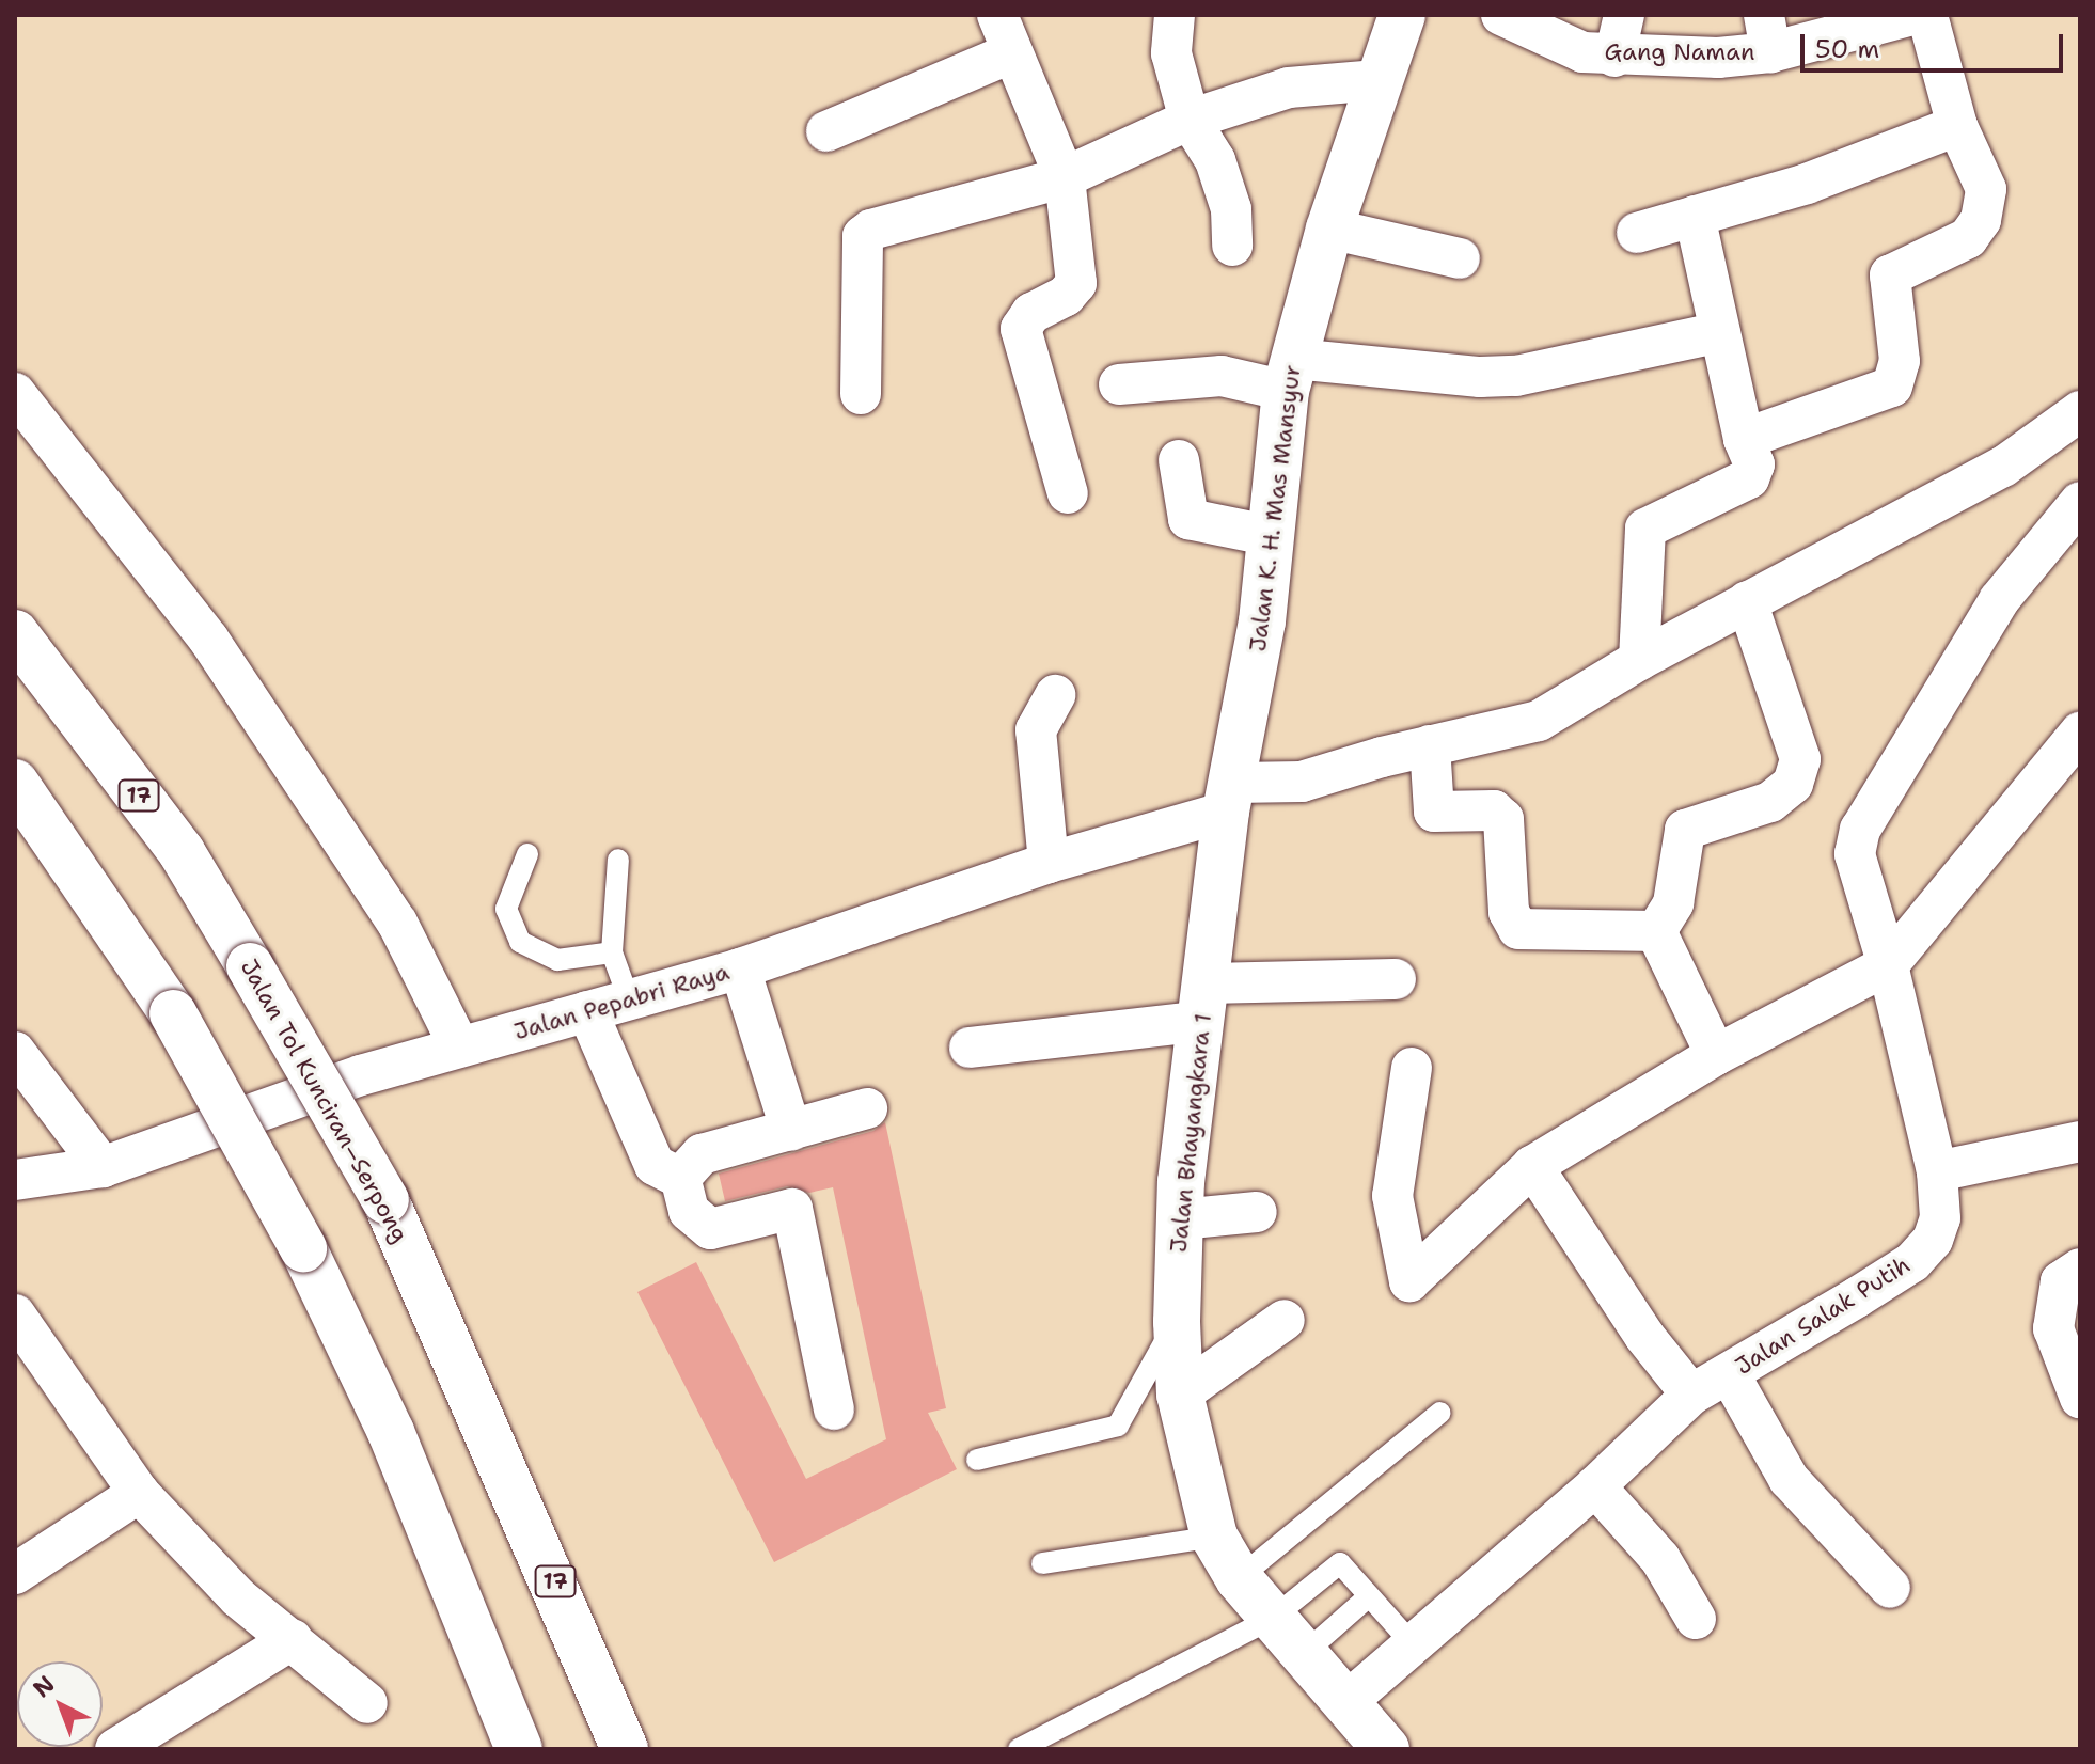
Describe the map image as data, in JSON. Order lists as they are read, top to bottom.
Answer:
{
  "streets": {
    "main road": [
      "Jalan K. H. Mas Mansyur",
      "17",
      "Jalan Tol Kunciran–Serpong",
      "Jalan Bhayangkara 1"
    ],
    "street": ["Gang Naman", "Jalan Pepabri Raya", "Jalan Salak Putih"]
  },
  "crossings": [
    ["Jalan K. H. Mas Mansyur", "Jalan Pepabri Raya"],
    ["Jalan K. H. Mas Mansyur", "Jalan Bhayangkara 1"],
    ["Jalan Pepabri Raya", "Jalan Bhayangkara 1"],
    ["Jalan Bhayangkara 1", "Jalan Salak Putih"]
  ],
  "scale_bar": "50 m",
  "north": "top left"
}
